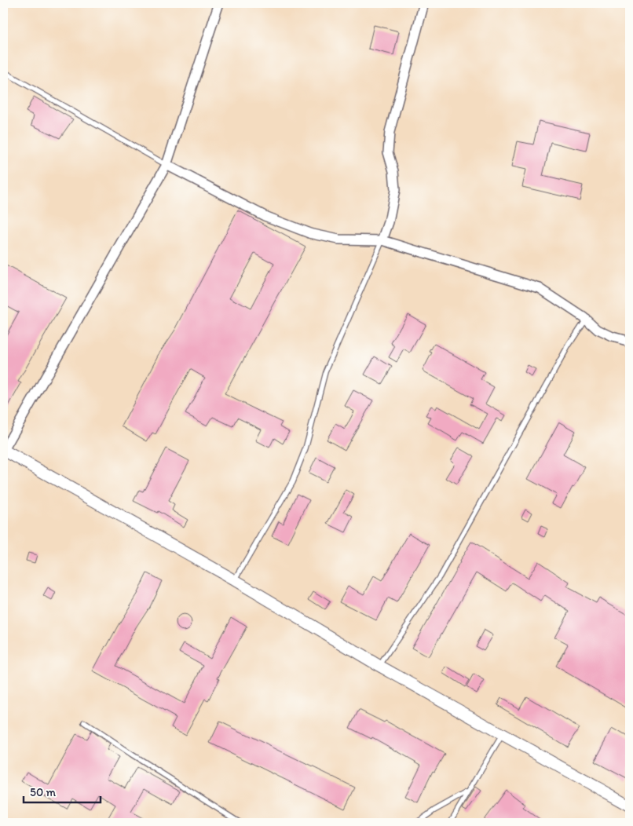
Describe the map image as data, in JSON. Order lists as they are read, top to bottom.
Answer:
{
  "scale_bar": "50 m"
}
